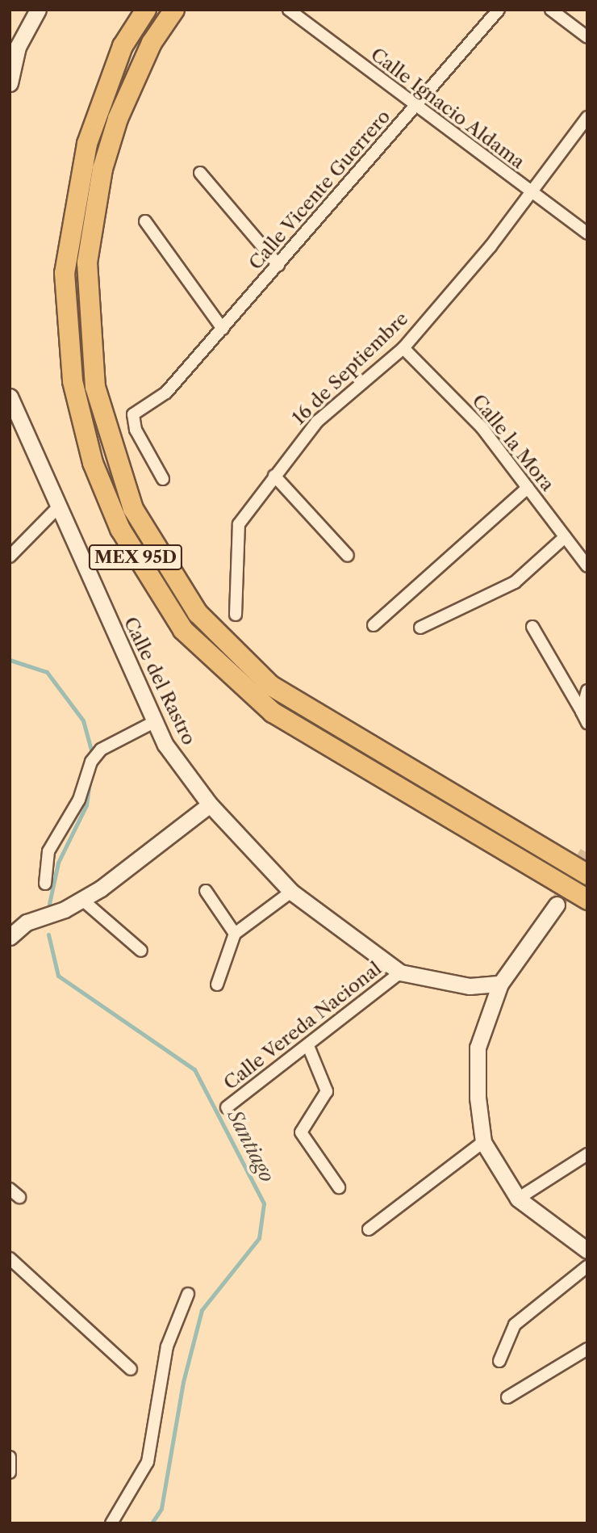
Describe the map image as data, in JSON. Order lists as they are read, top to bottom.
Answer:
{
  "streets": {
    "highway": ["MEX 95D"],
    "main road": ["Calle del Rastro"],
    "street": [
      "Calle Ignacio Aldama",
      "Calle Vicente Guerrero",
      "16 de Septiembre",
      "Calle la Mora",
      "Calle Vereda Nacional"
    ]
  },
  "crossings": [
    ["Calle Ignacio Aldama", "Calle Vicente Guerrero"],
    ["Calle Ignacio Aldama", "16 de Septiembre"],
    ["16 de Septiembre", "Calle la Mora"],
    ["Calle del Rastro", "Calle Vereda Nacional"]
  ],
  "water": ["Santiago"]
}
